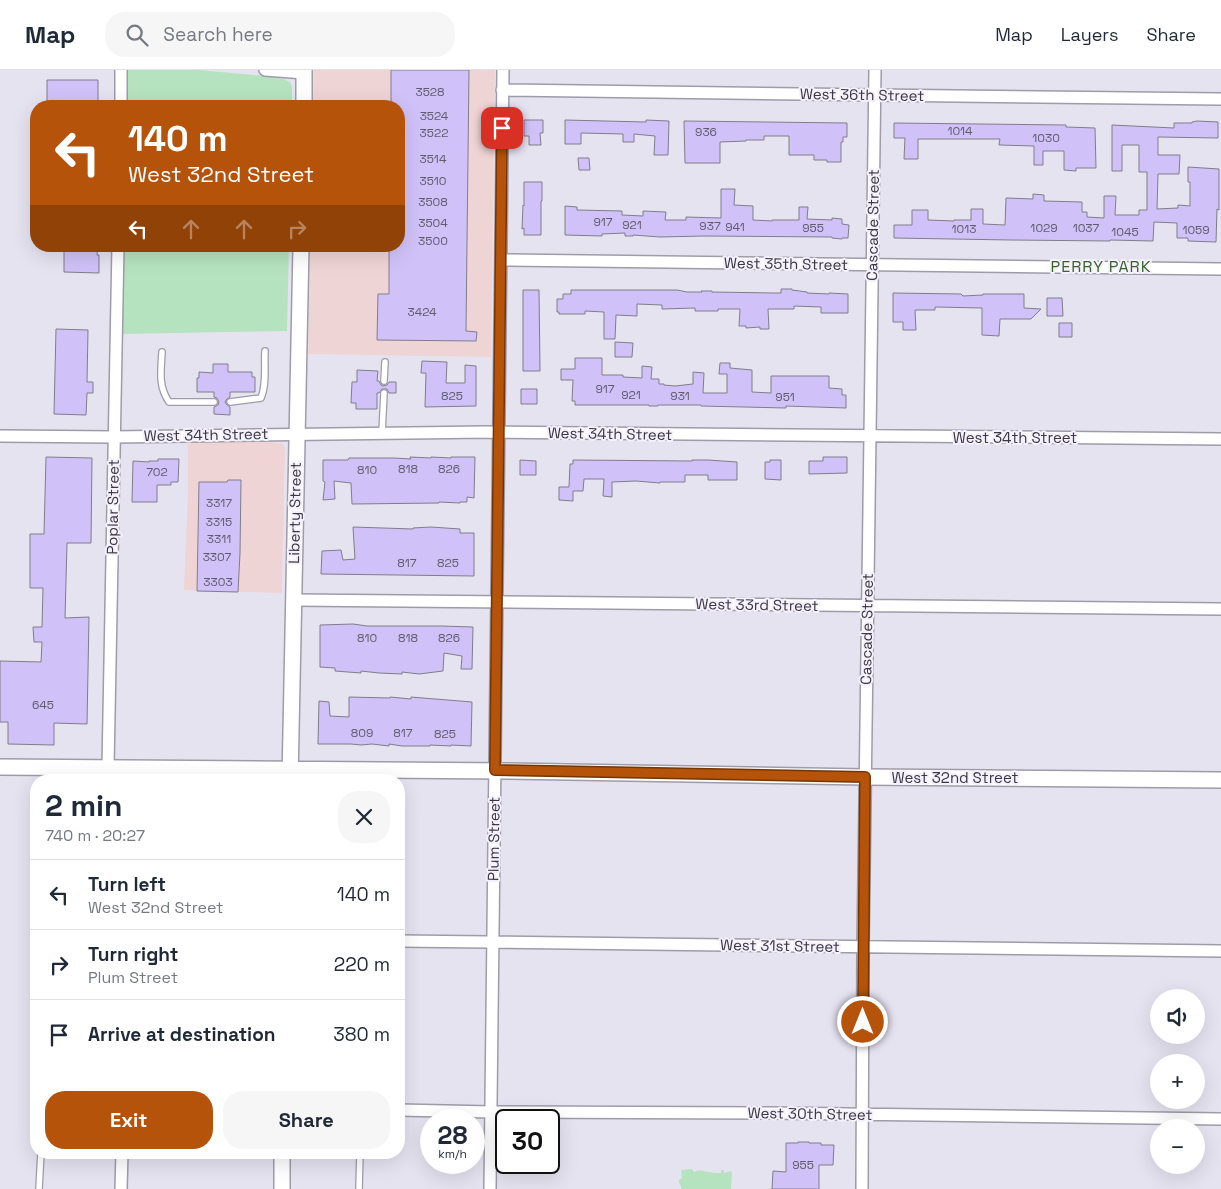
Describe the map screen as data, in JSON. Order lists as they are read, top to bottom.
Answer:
{
  "streets": {
    "street": [
      "West 36th Street",
      "Cascade Street",
      "West 35th Street",
      "West 34th Street",
      "Poplar Street",
      "Liberty Street",
      "West 33rd Street",
      "West 32nd Street",
      "Plum Street",
      "West 31st Street",
      "West 30th Street"
    ]
  },
  "crossings": [
    ["West 36th Street", "Cascade Street"],
    ["West 36th Street", "Plum Street"],
    ["Cascade Street", "West 35th Street"],
    ["Cascade Street", "West 34th Street"],
    ["Cascade Street", "West 33rd Street"],
    ["Cascade Street", "West 32nd Street"],
    ["Cascade Street", "West 31st Street"],
    ["Cascade Street", "West 30th Street"],
    ["West 35th Street", "Plum Street"],
    ["West 34th Street", "Poplar Street"],
    ["West 34th Street", "Liberty Street"],
    ["West 34th Street", "Plum Street"],
    ["Poplar Street", "West 32nd Street"],
    ["Liberty Street", "West 33rd Street"],
    ["West 33rd Street", "Plum Street"],
    ["West 32nd Street", "Plum Street"],
    ["Plum Street", "West 31st Street"],
    ["Plum Street", "West 30th Street"]
  ],
  "districts": ["PERRY PARK"],
  "house_numbers": [
    "3528",
    "3524",
    "1014",
    "936",
    "3522",
    "1030",
    "3514",
    "3510",
    "3508",
    "917",
    "3504",
    "921",
    "937",
    "941",
    "955",
    "1029",
    "1037",
    "1013",
    "1059",
    "1045",
    "3500",
    "3424",
    "917",
    "921",
    "825",
    "931",
    "951",
    "818",
    "826",
    "810",
    "702",
    "3317",
    "3315",
    "3311",
    "3307",
    "817",
    "825",
    "3303",
    "810",
    "818",
    "826",
    "645",
    "809",
    "817",
    "825",
    "955"
  ],
  "page": {
    "header": "Map",
    "search": "Search here",
    "nav": ["Map", "Layers", "Share"],
    "turn": ["140 m", "West 32nd Street"],
    "heading": ["2 min", "740 m · 20:27"],
    "list": [
      {
        "name": "Turn left",
        "note": "West 32nd Street",
        "value": "140 m"
      },
      {
        "name": "Turn right",
        "note": "Plum Street",
        "value": "220 m"
      },
      {
        "name": "Arrive at destination",
        "value": "380 m"
      }
    ],
    "map_buttons": ["+", "−"],
    "buttons": ["Exit", "Share"],
    "speed": "28 km/h",
    "limit": "30"
  }
}
